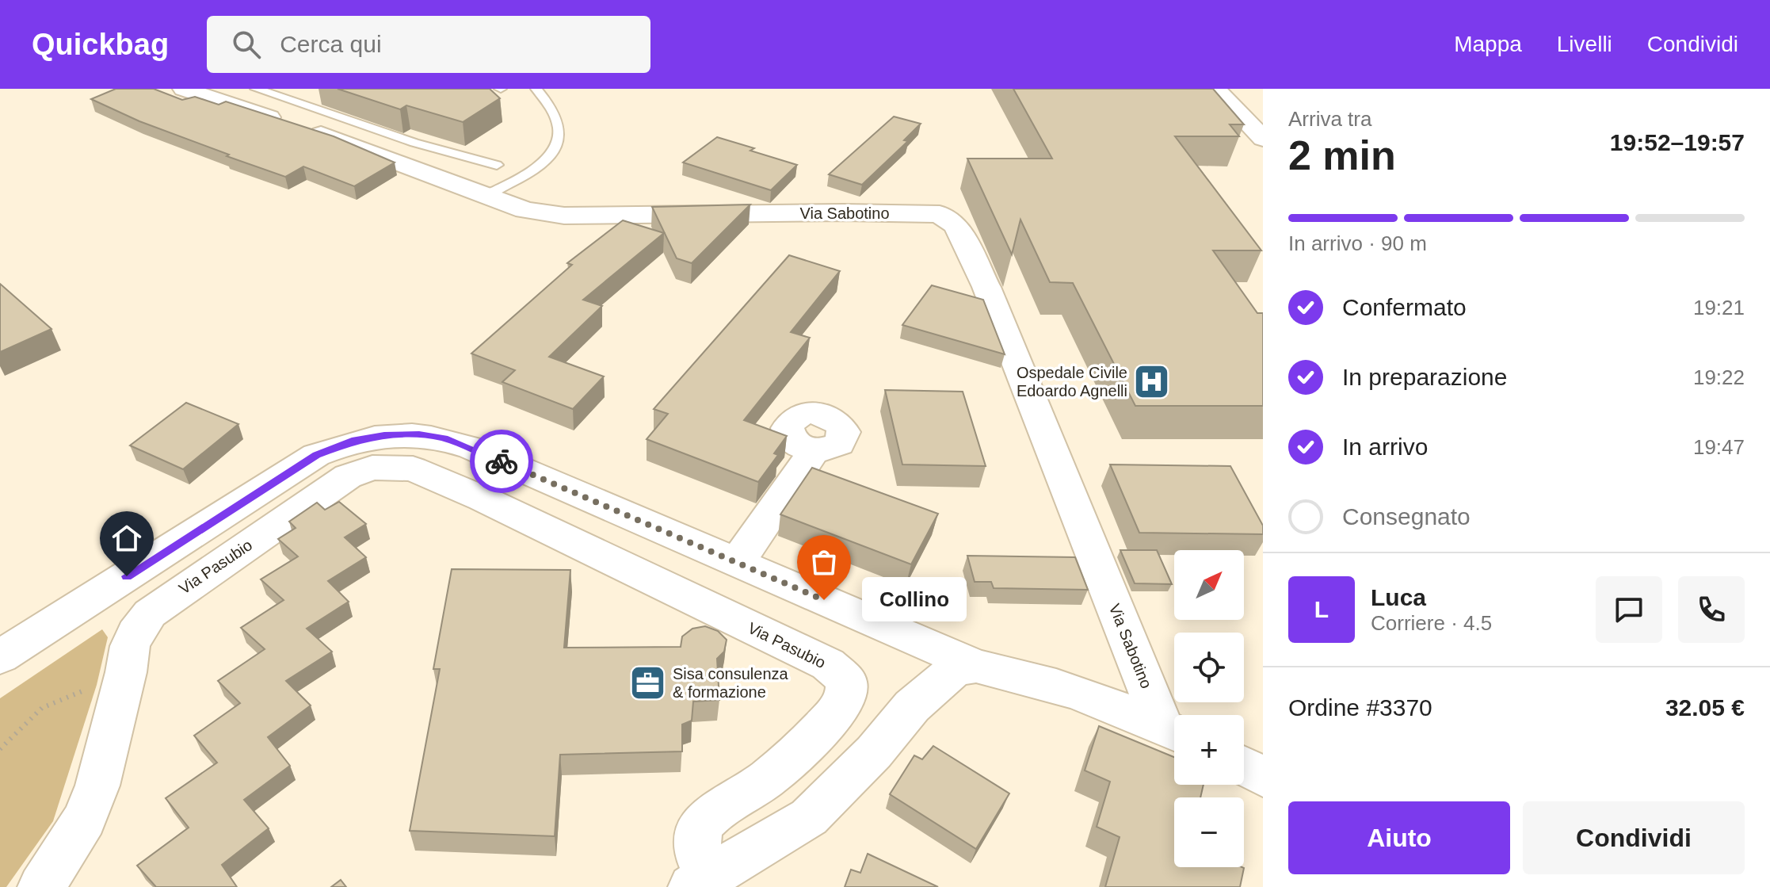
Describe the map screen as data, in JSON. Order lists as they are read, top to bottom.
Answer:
{
  "streets": {
    "street": ["Via Sabotino", "Via Pasubio"]
  },
  "places": {
    "hospital": ["Ospedale Civile Edoardo Agnelli"],
    "other": ["Collino"],
    "office": ["Sisa consulenza & formazione"]
  },
  "north": "top right",
  "page": {
    "header": "Quickbag",
    "search": "Cerca qui",
    "nav": ["Mappa", "Livelli", "Condividi"],
    "heading": ["2 min", "Arriva tra", "19:52–19:57"],
    "panel": [
      "Luca",
      "Corriere · 4.5",
      "Ordine #3370",
      "32.05 €"
    ],
    "bar": "In arrivo · 90 m",
    "list": [
      ["Confermato", "19:21"],
      ["In preparazione", "19:22"],
      ["In arrivo", "19:47"],
      "Consegnato"
    ],
    "map_buttons": ["+", "−"],
    "round": "L",
    "bubble": "Collino",
    "buttons": ["Aiuto", "Condividi"]
  }
}
